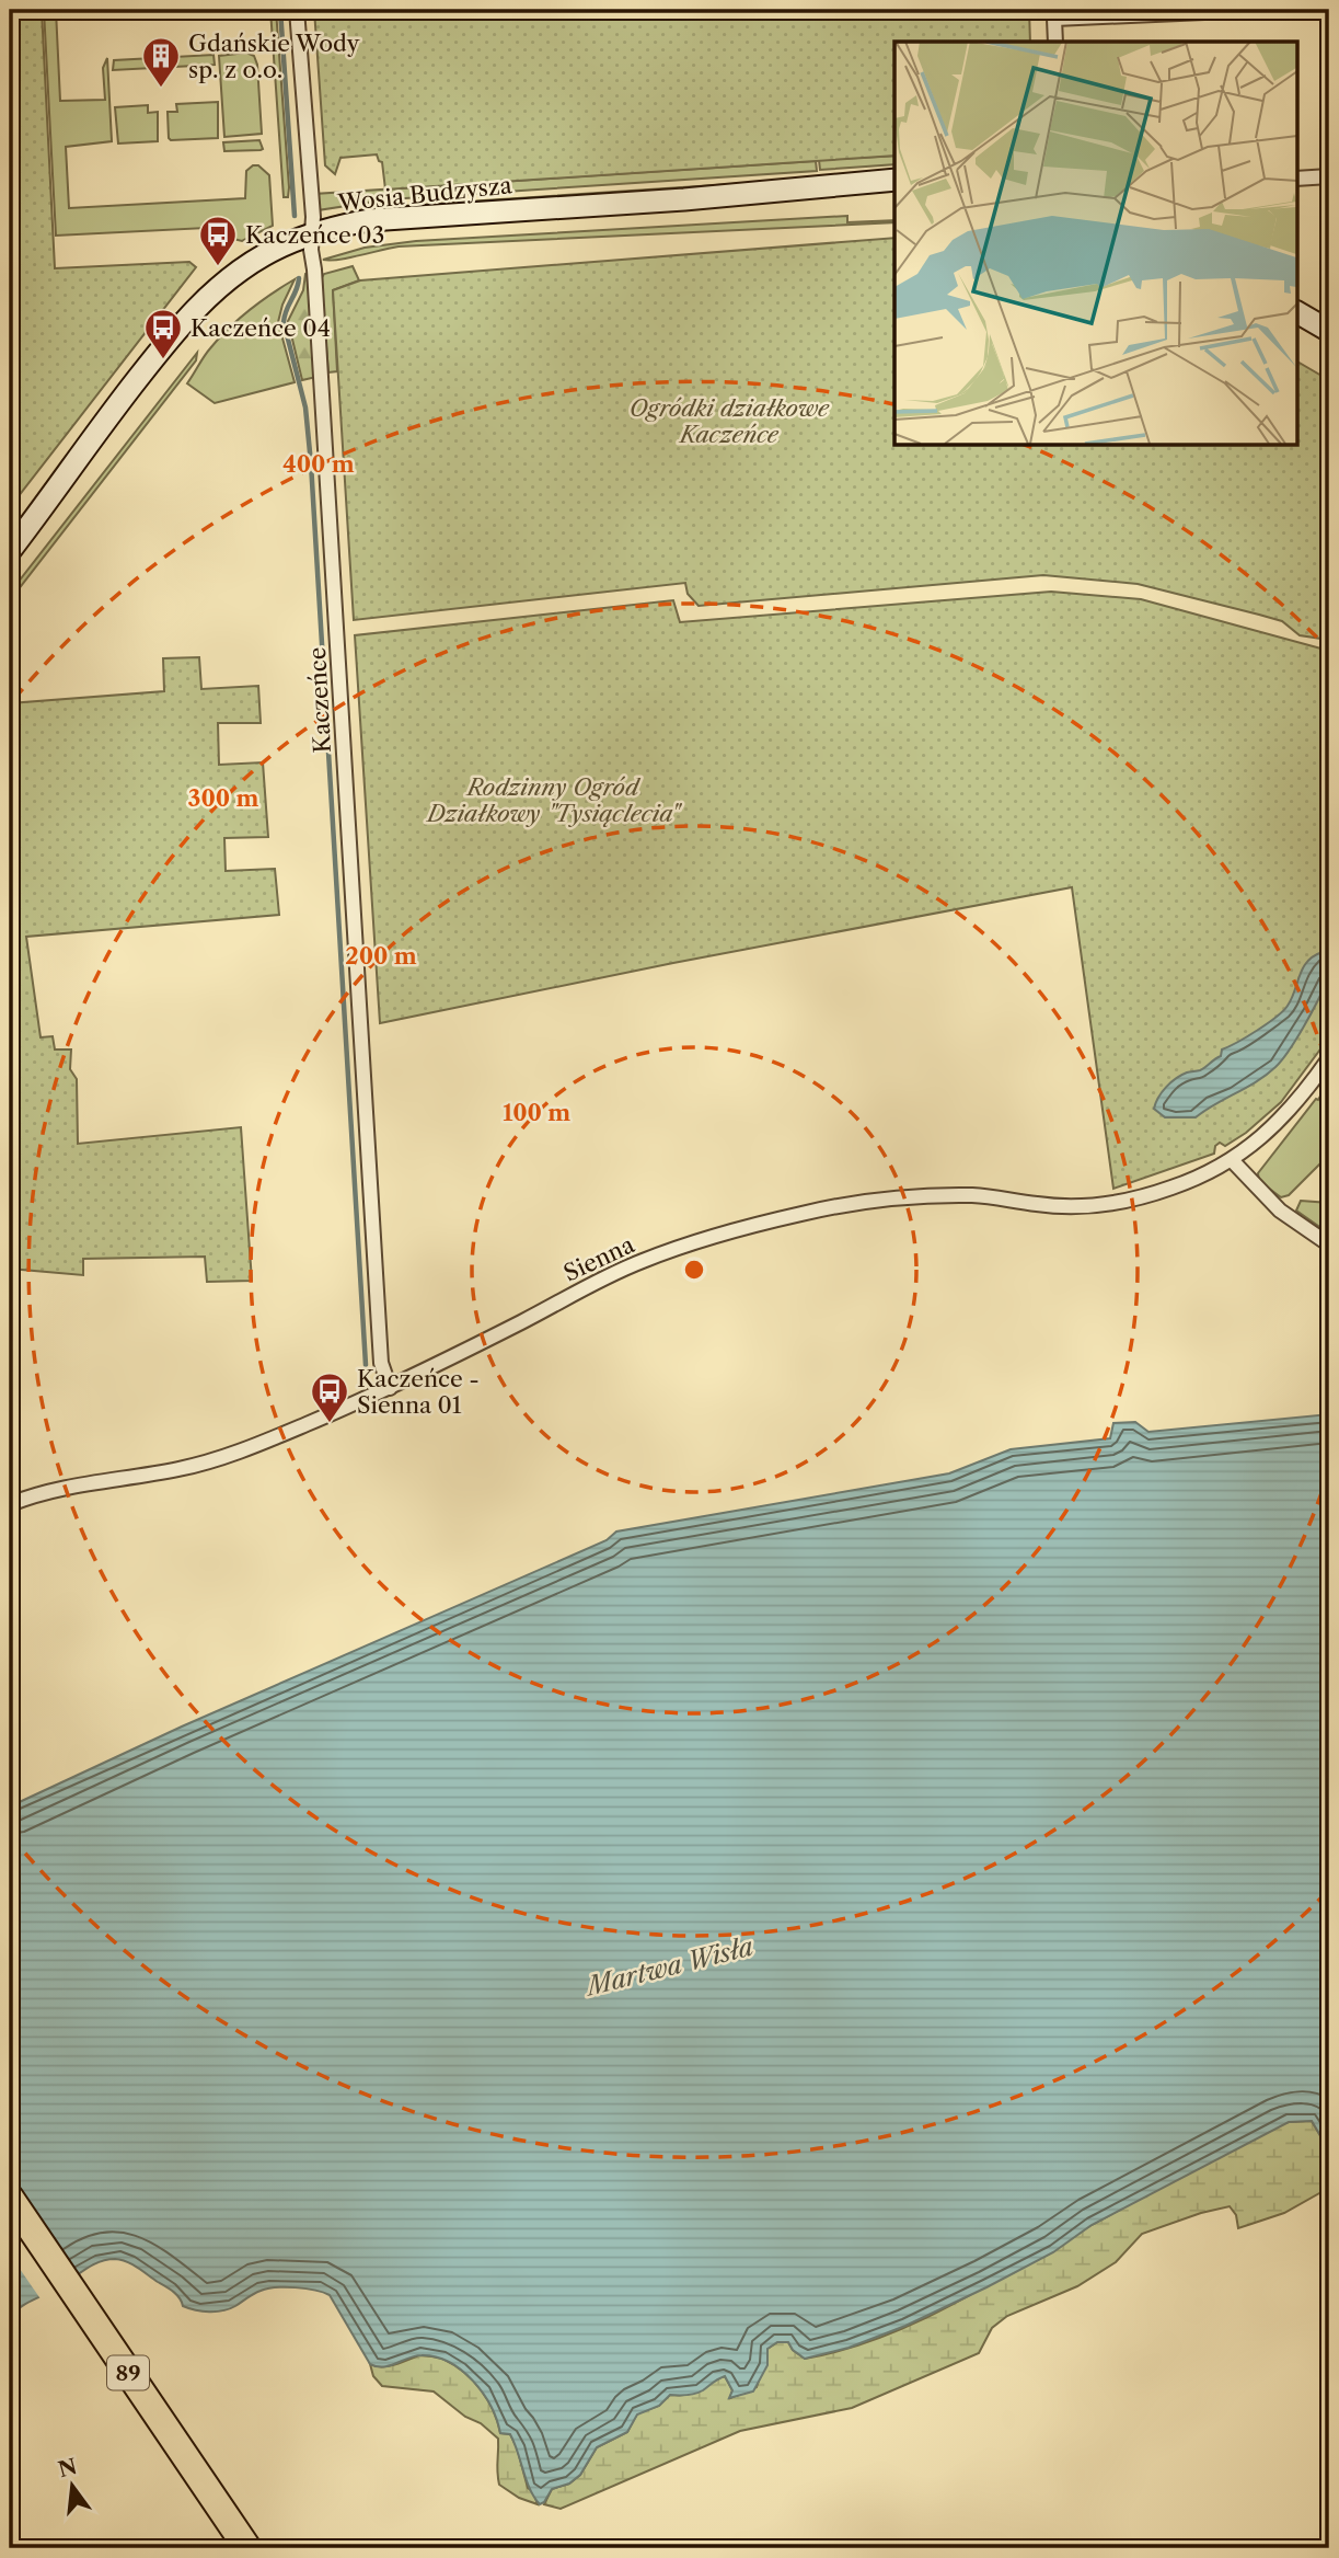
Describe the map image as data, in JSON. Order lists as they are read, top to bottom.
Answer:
{
  "streets": {
    "highway": ["89"],
    "street": ["Wosia Budzysza", "Kaczeńce", "Sienna"]
  },
  "crossings": [
    ["Wosia Budzysza", "Kaczeńce"],
    ["Kaczeńce", "Sienna"]
  ],
  "water": ["Martwa Wisła"],
  "parks": ["Ogródki działkowe Kaczeńce", "Rodzinny Ogród Działkowy \"Tysiąclecia\""],
  "places": {
    "building": ["Gdańskie Wody sp. z o.o."],
    "bus stop": ["Kaczeńce 03", "Kaczeńce 04", "Kaczeńce - Sienna 01"]
  },
  "north": "top",
  "rings": [
    "400 m",
    "300 m",
    "200 m",
    "100 m"
  ]
}
